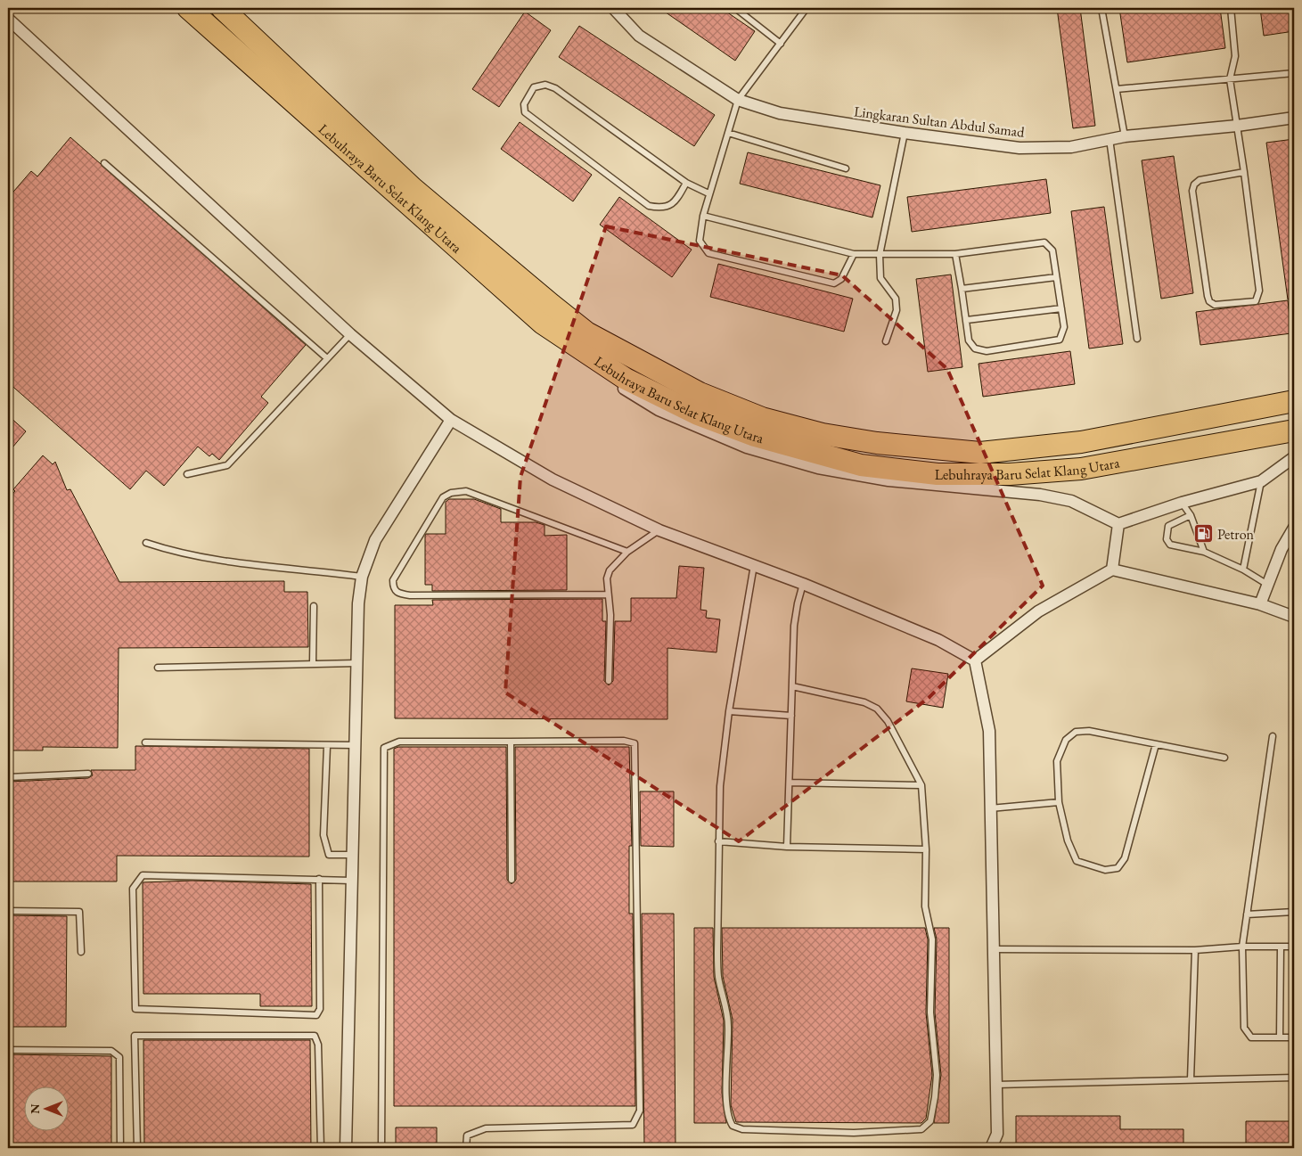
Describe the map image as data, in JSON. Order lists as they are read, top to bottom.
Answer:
{
  "streets": {
    "highway": ["Lebuhraya Baru Selat Klang Utara"],
    "street": ["Lingkaran Sultan Abdul Samad"]
  },
  "places": {
    "fuel station": ["Petron"]
  },
  "north": "left"
}
